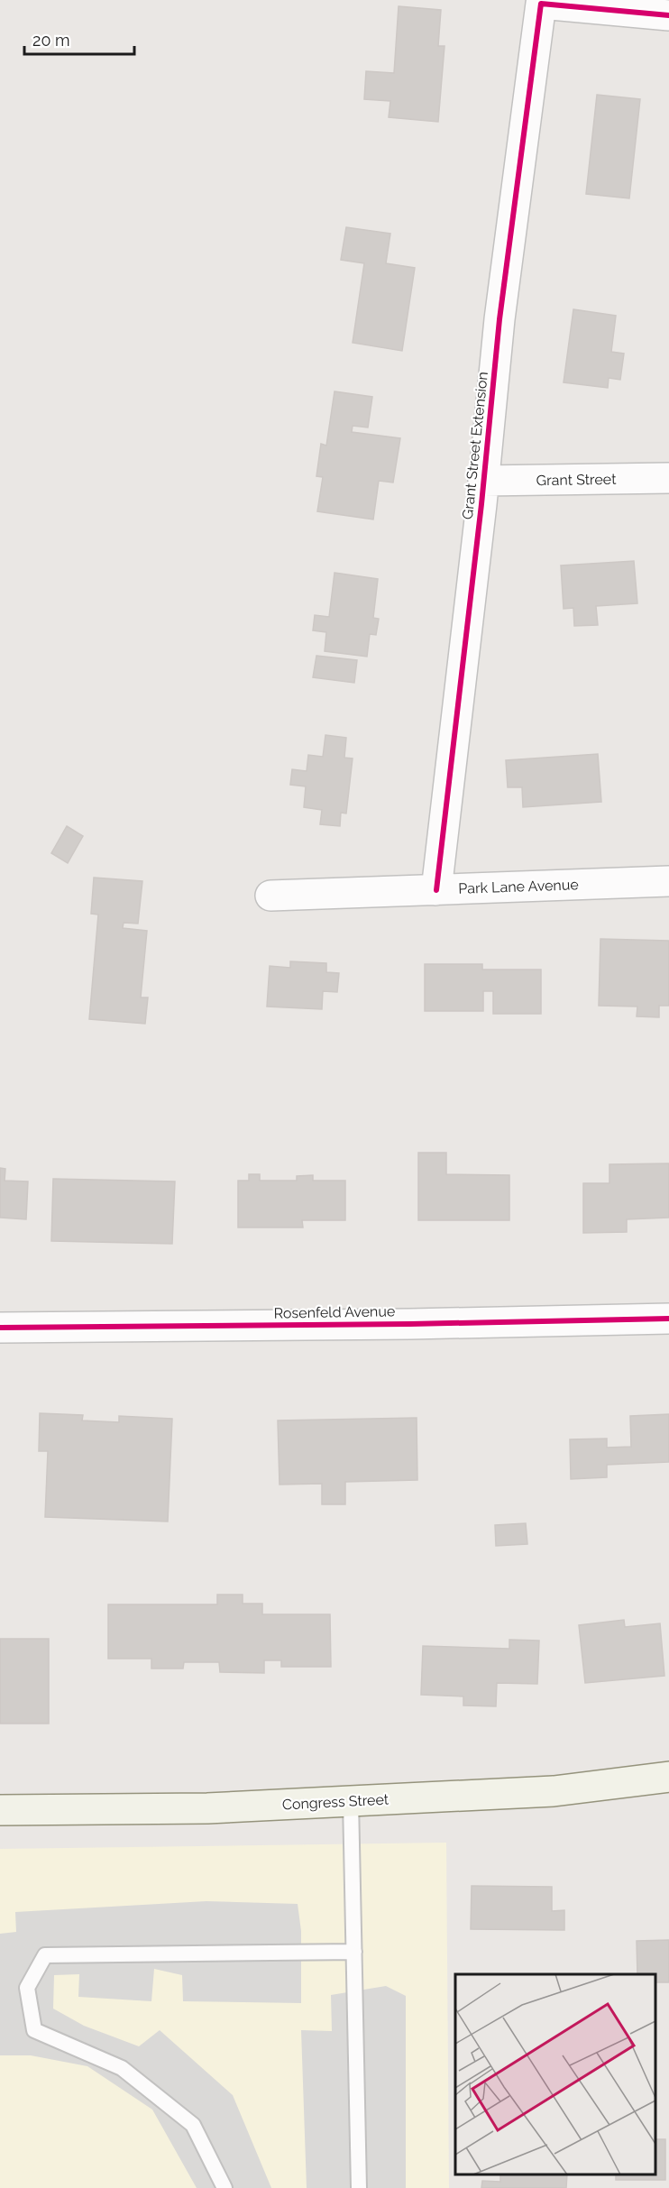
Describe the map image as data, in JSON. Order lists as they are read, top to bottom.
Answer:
{
  "streets": {
    "main road": ["Congress Street"],
    "street": [
      "Grant Street Extension",
      "Grant Street",
      "Park Lane Avenue",
      "Rosenfeld Avenue"
    ]
  },
  "crossings": [
    ["Grant Street Extension", "Grant Street"],
    ["Grant Street Extension", "Park Lane Avenue"]
  ],
  "scale_bar": "20 m"
}
